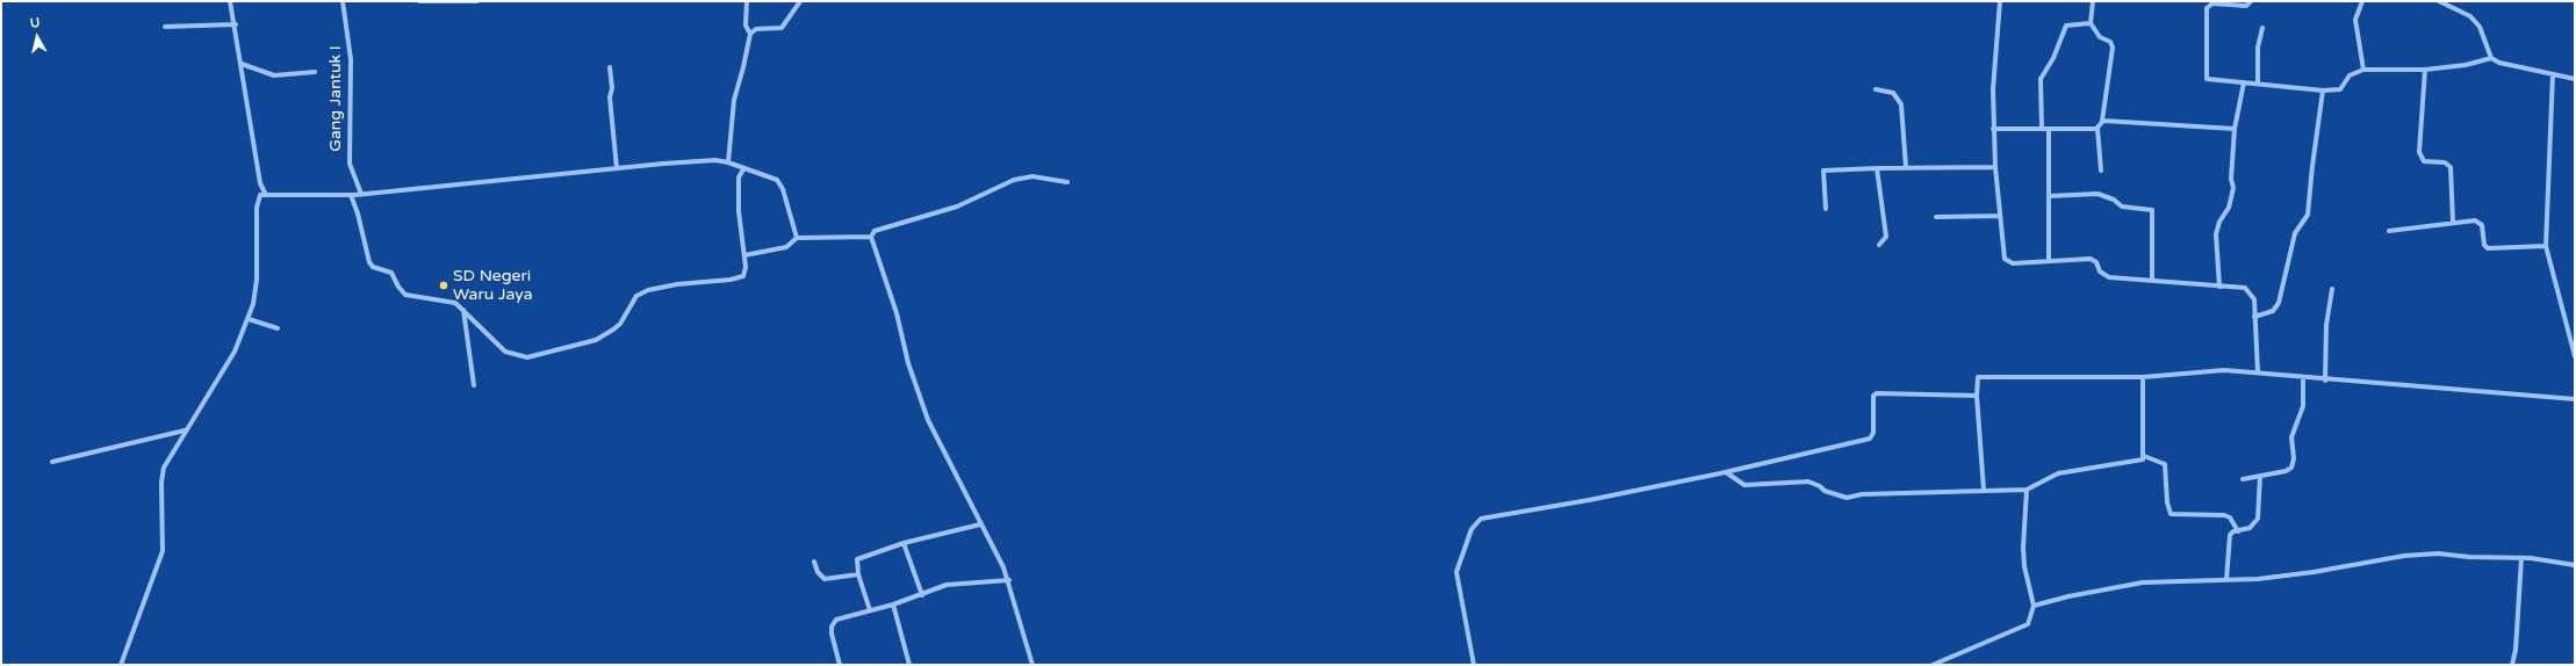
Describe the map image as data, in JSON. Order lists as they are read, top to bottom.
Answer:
{
  "streets": {
    "street": ["Gang Jantuk I"]
  },
  "places": ["SD Negeri Waru Jaya"],
  "north": "top"
}
